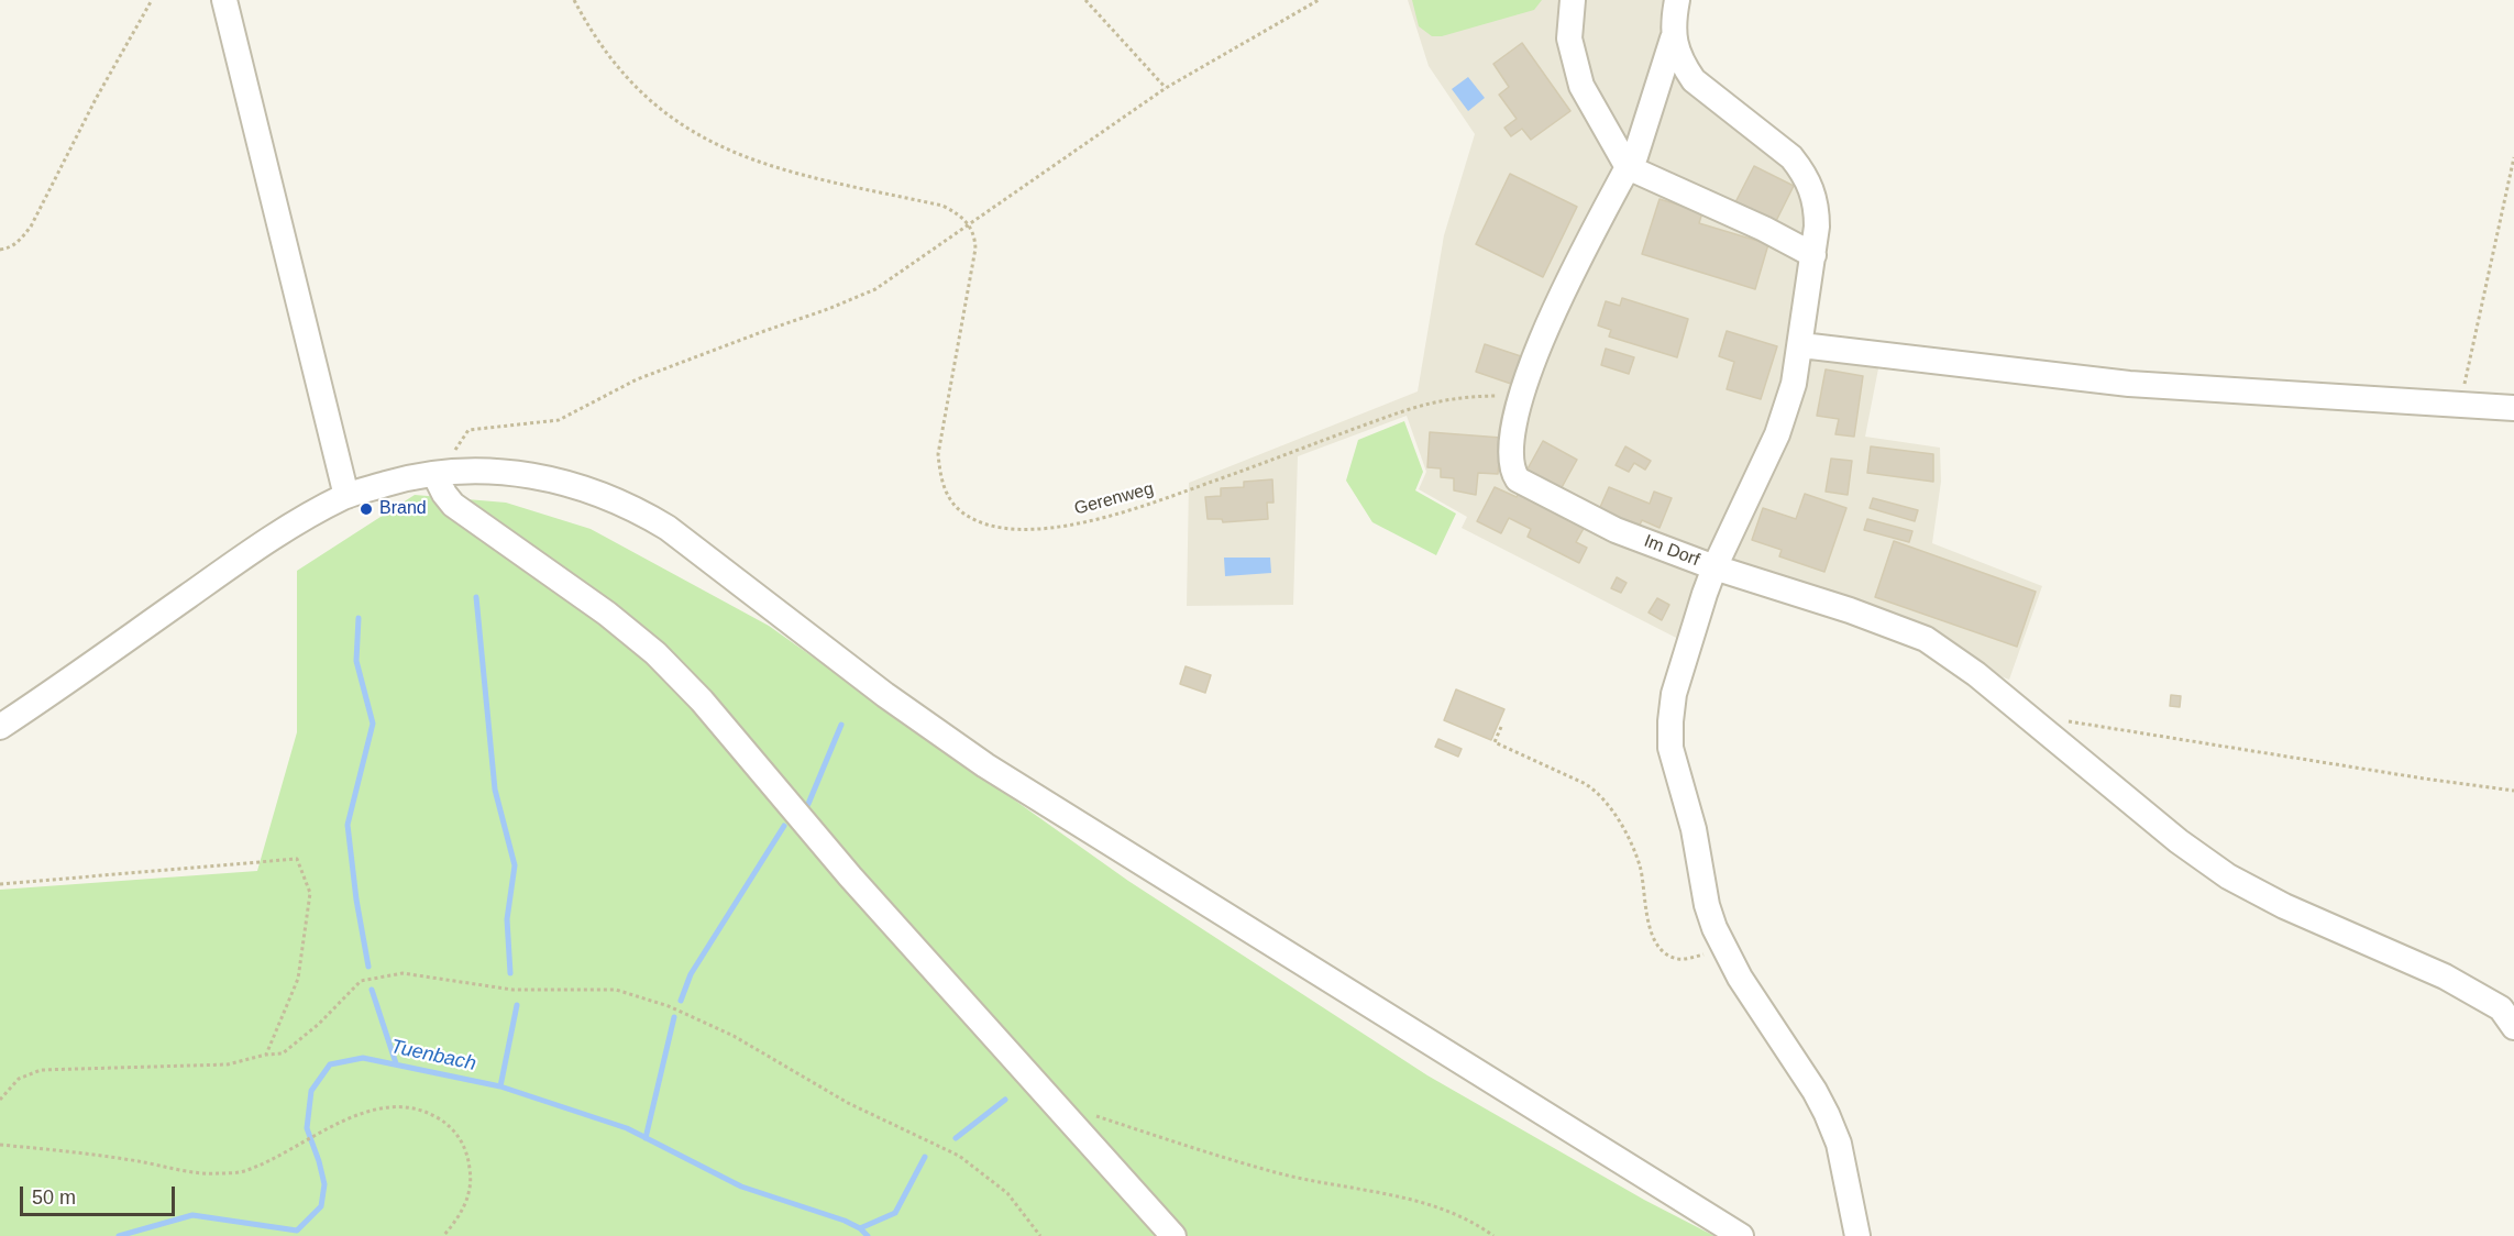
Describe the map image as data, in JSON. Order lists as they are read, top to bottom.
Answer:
{
  "streets": {
    "street": ["Im Dorf"],
    "path": ["Gerenweg"]
  },
  "crossings": [
    ["Gerenweg", "Im Dorf"]
  ],
  "water": ["Tuenbach"],
  "places": ["Brand"],
  "scale_bar": "50 m"
}
